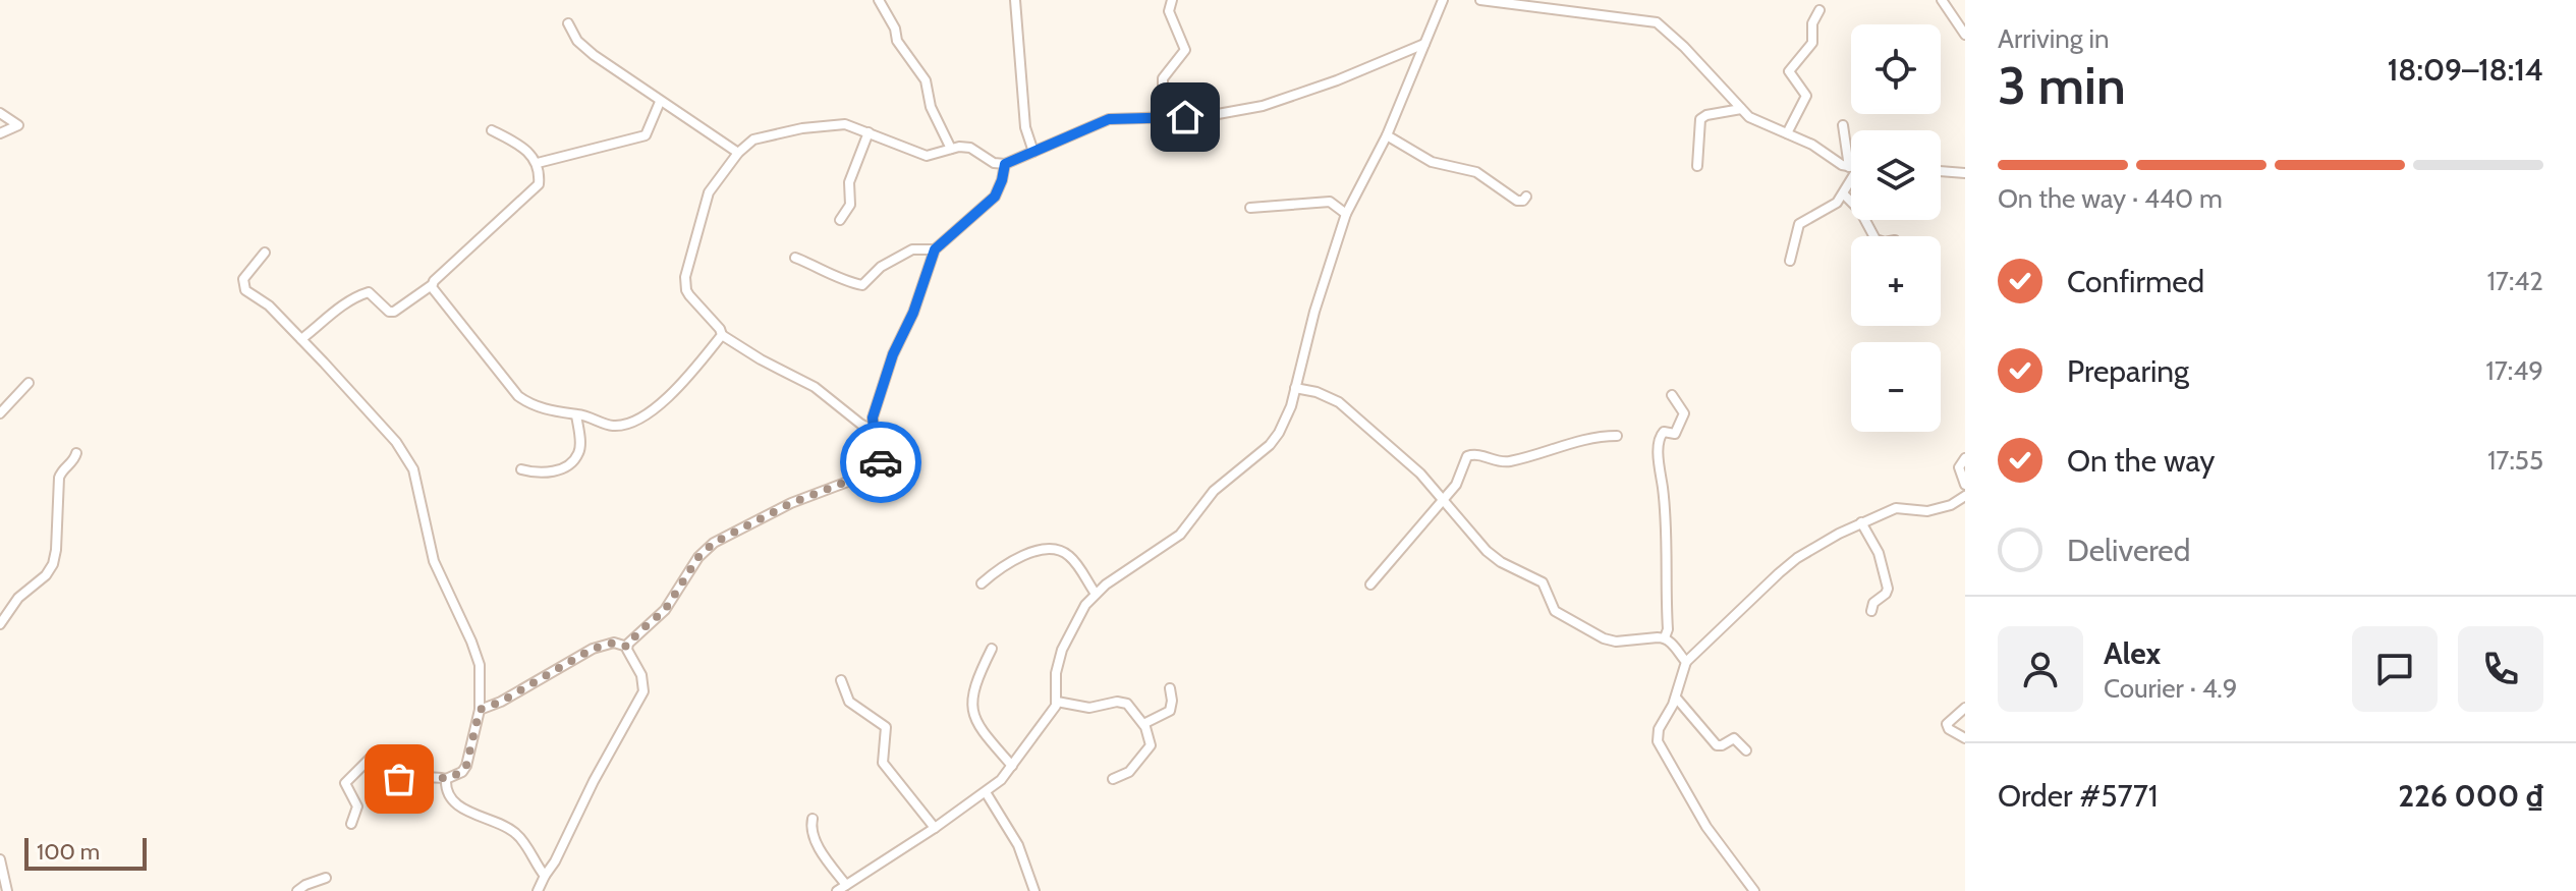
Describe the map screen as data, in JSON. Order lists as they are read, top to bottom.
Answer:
{
  "scale_bar": "100 m",
  "page": {
    "heading": ["3 min", "Arriving in", "18:09–18:14"],
    "panel": [
      "Alex",
      "Courier · 4.9",
      "Order #5771",
      "226 000 ₫"
    ],
    "map_buttons": ["+", "−"],
    "bar": "On the way · 440 m",
    "list": [
      ["Confirmed", "17:42"],
      ["Preparing", "17:49"],
      ["On the way", "17:55"],
      "Delivered"
    ],
    "scale": "100 m"
  }
}
